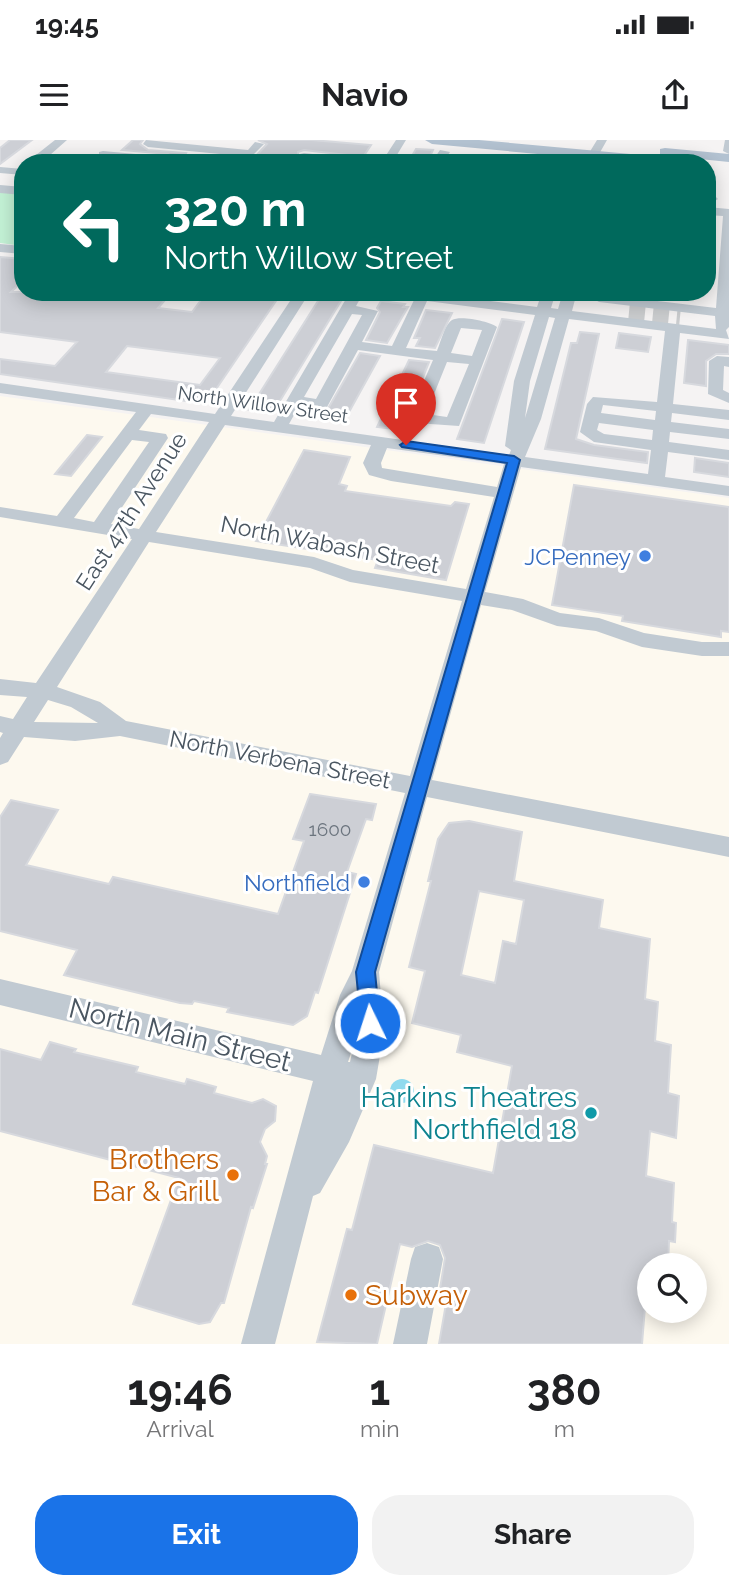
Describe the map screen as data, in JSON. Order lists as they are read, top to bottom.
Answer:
{
  "streets": {
    "street": [
      "North Willow Street",
      "East 47th Avenue",
      "North Wabash Street",
      "North Verbena Street",
      "North Main Street"
    ]
  },
  "crossings": [
    ["North Willow Street", "East 47th Avenue"],
    ["East 47th Avenue", "North Wabash Street"],
    ["East 47th Avenue", "North Verbena Street"]
  ],
  "places": [
    "JCPenney",
    "Northfield",
    "Harkins Theatres Northfield 18",
    "Brothers Bar & Grill",
    "Subway"
  ],
  "house_numbers": ["1600"],
  "page": {
    "status": "19:45",
    "header": "Navio",
    "turn": ["320 m", "North Willow Street"],
    "eta": [
      "19:46",
      "Arrival",
      "1",
      "min",
      "380",
      "m"
    ],
    "buttons": ["Exit", "Share"]
  }
}
